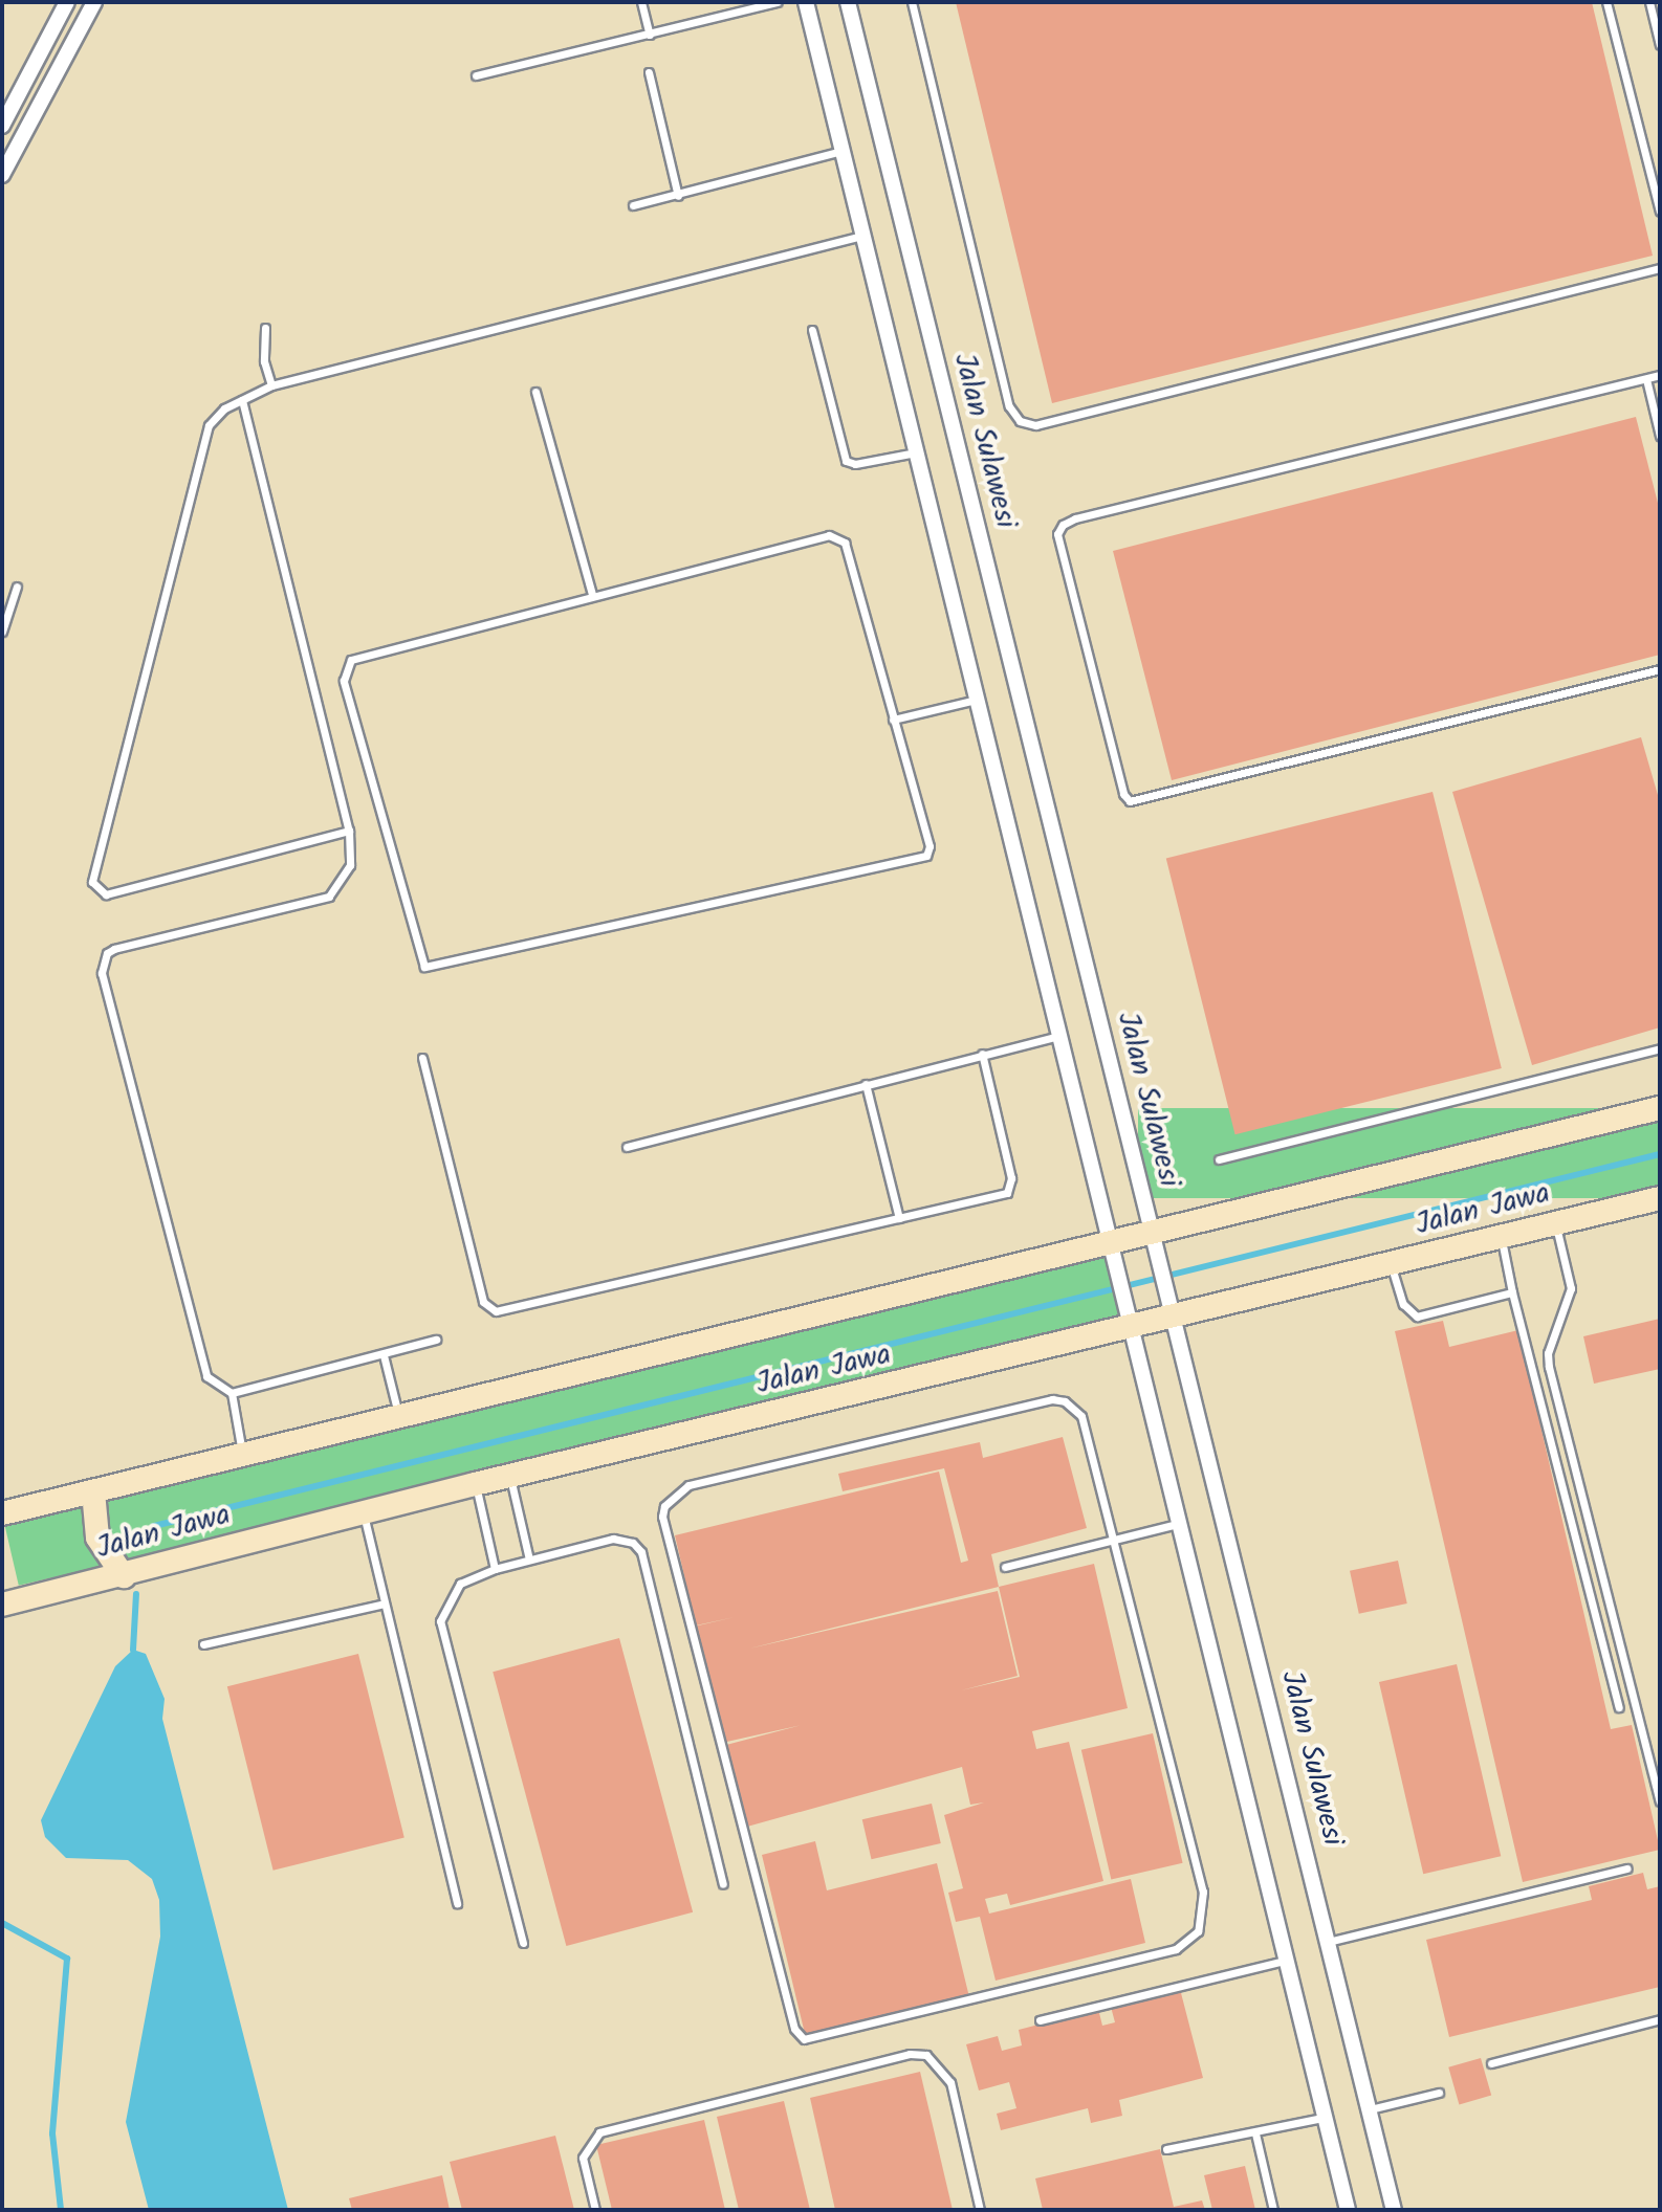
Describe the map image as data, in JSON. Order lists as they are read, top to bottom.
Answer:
{
  "streets": {
    "street": ["Jalan Sulawesi", "Jalan Jawa"]
  },
  "crossings": [
    ["Jalan Sulawesi", "Jalan Jawa"]
  ]
}
